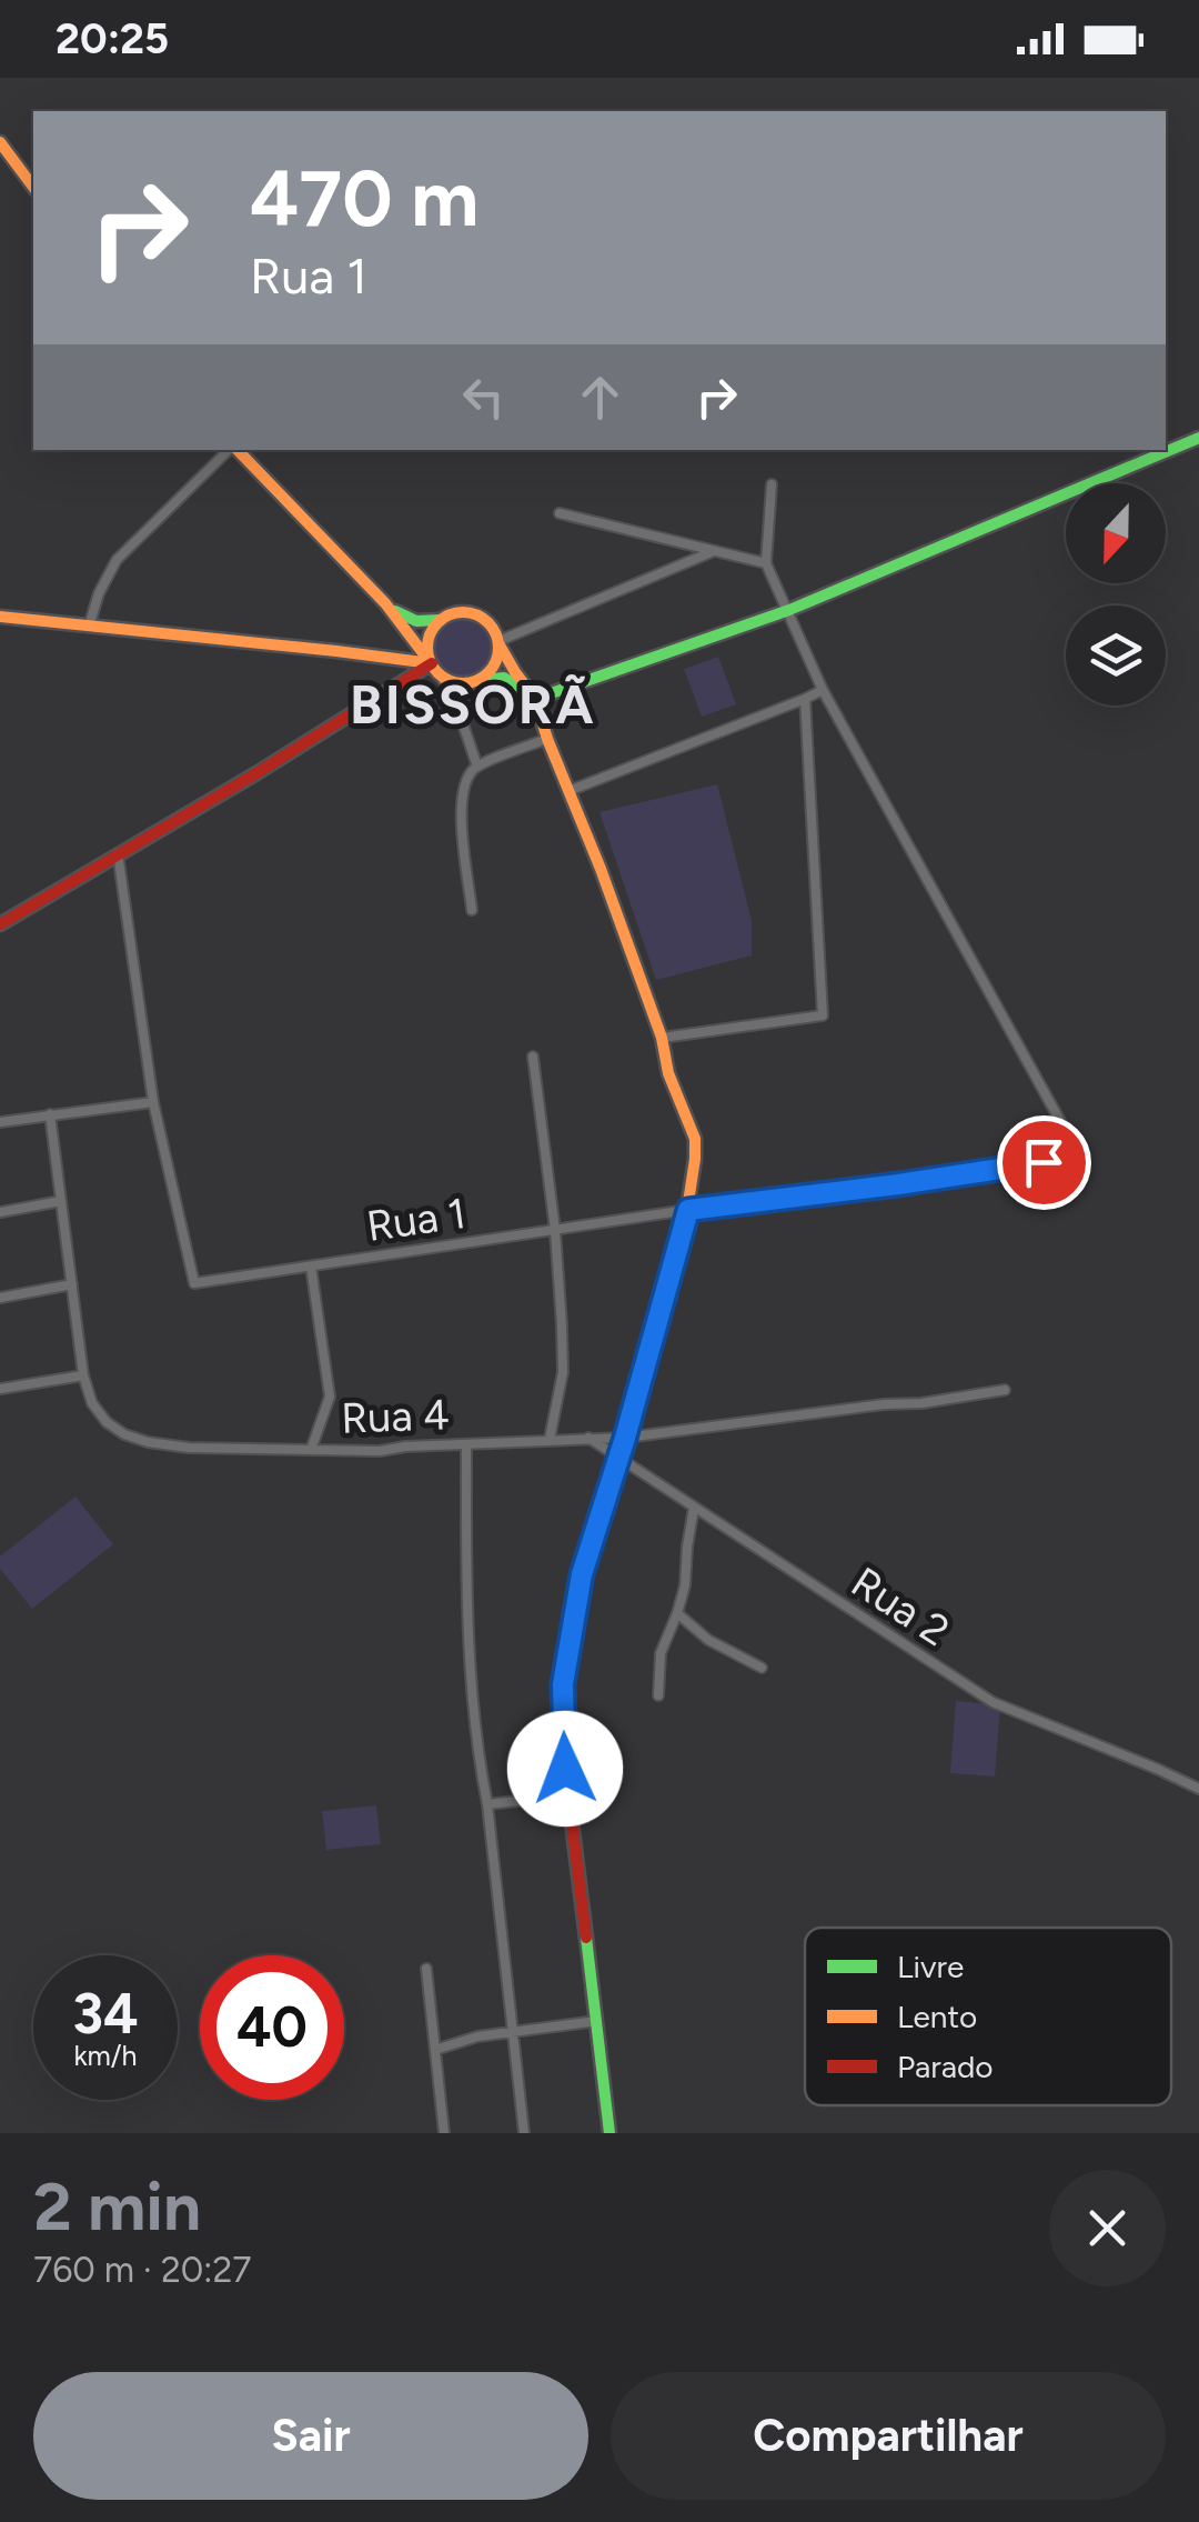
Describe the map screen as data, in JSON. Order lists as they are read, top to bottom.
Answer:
{
  "streets": {
    "street": ["Rua 1", "Rua 4", "Rua 2"]
  },
  "crossings": [
    ["Rua 4", "Rua 2"]
  ],
  "districts": ["BISSORÃ"],
  "legend": ["Livre", "Lento", "Parado"],
  "north": "bottom",
  "page": {
    "status": "20:25",
    "turn": ["470 m", "Rua 1"],
    "speed": "34 km/h",
    "limit": "40",
    "heading": ["2 min", "760 m · 20:27"],
    "buttons": ["Sair", "Compartilhar"]
  }
}
